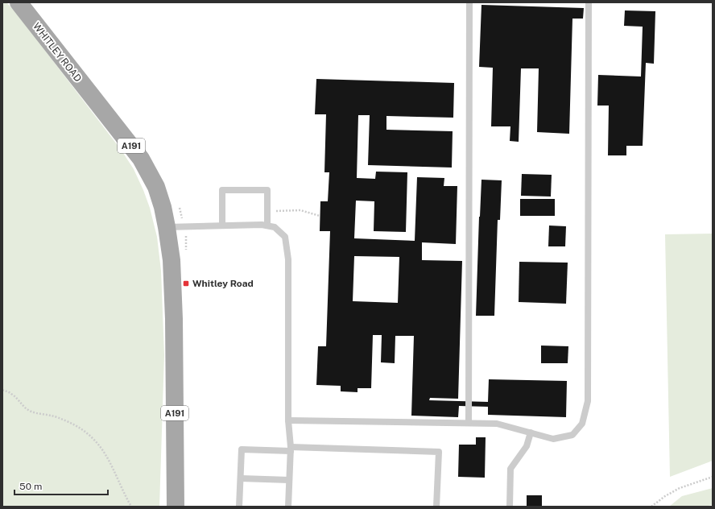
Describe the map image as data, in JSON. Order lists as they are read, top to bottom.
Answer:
{
  "streets": {
    "main road": ["WHITLEY ROAD", "A191"]
  },
  "places": {
    "transit": ["Whitley Road"]
  },
  "scale_bar": "50 m"
}
